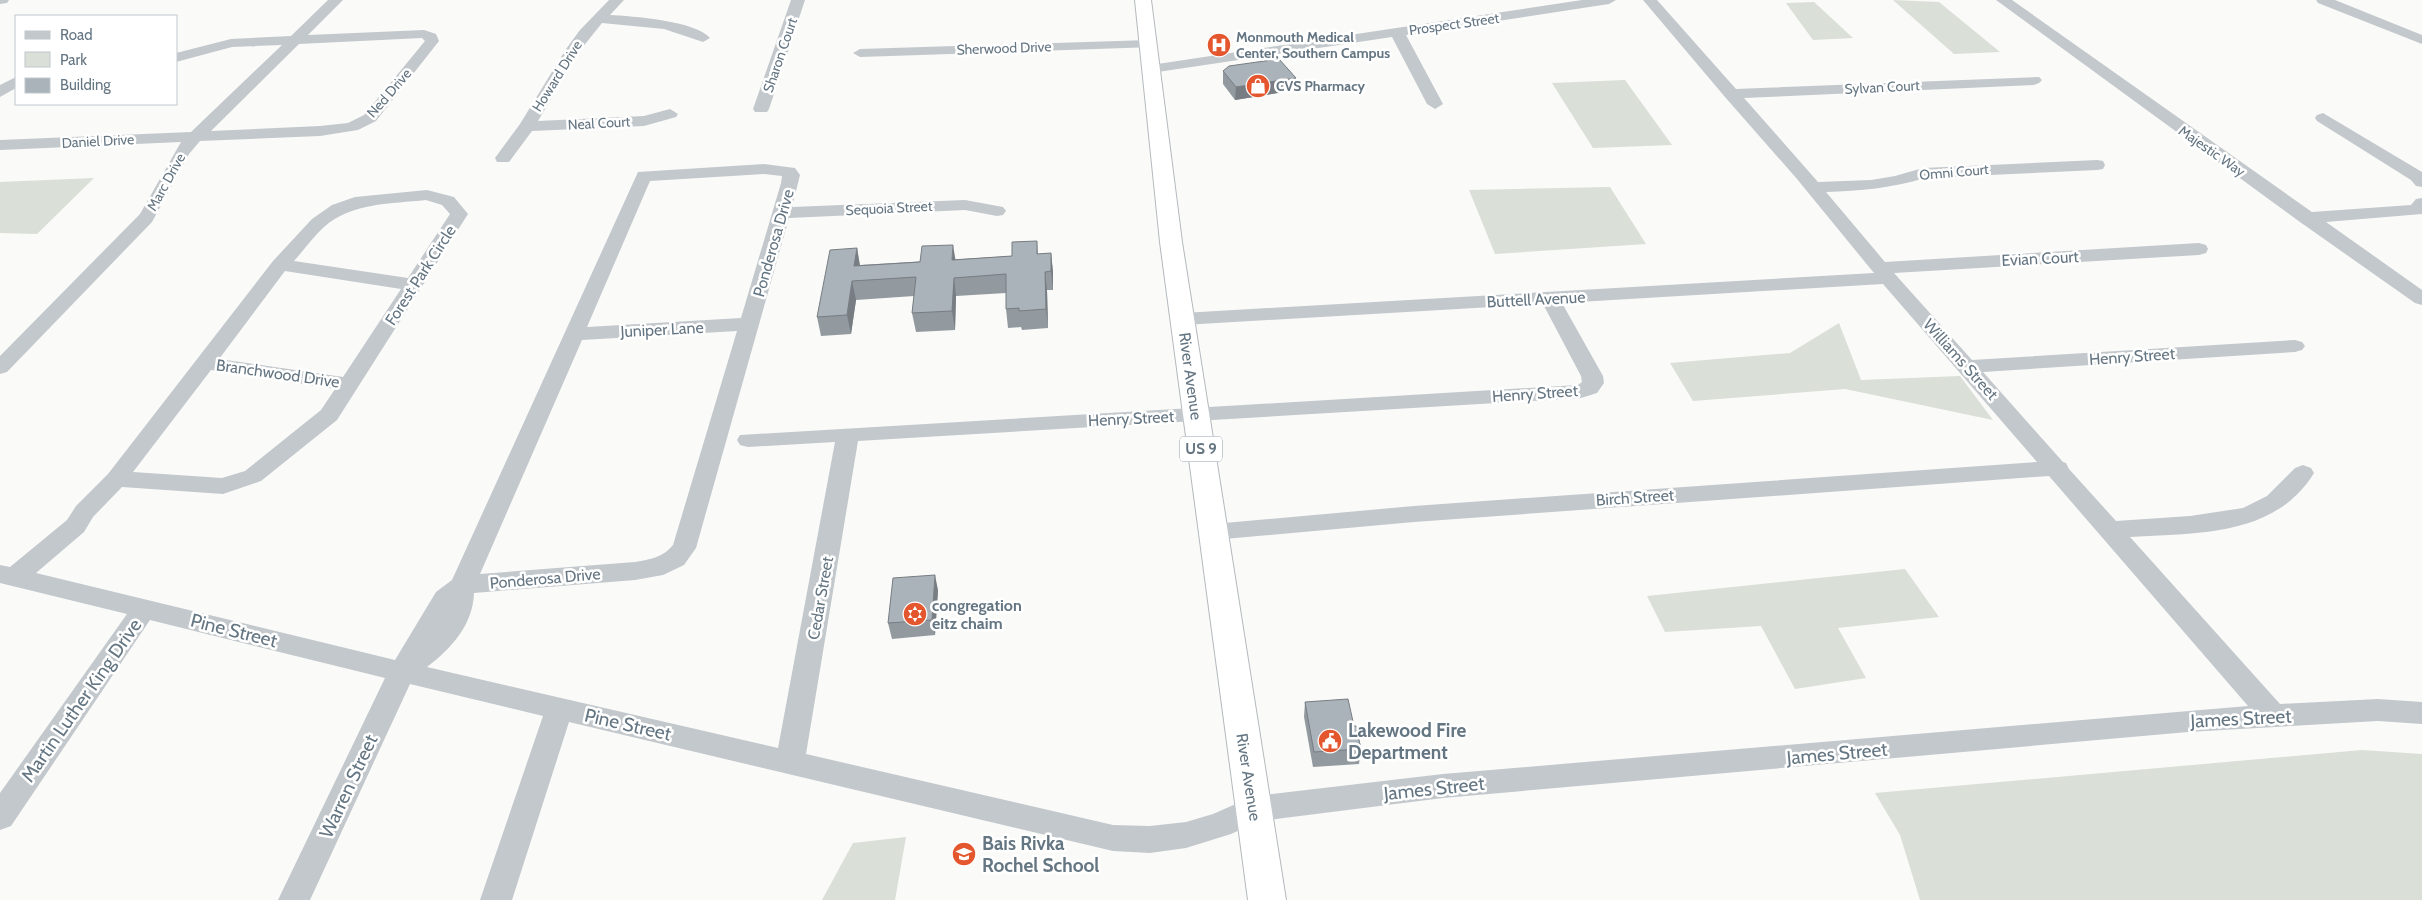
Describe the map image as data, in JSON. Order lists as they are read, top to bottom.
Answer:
{
  "streets": {
    "highway": ["River Avenue", "US 9"],
    "street": [
      "Prospect Street",
      "Sherwood Drive",
      "Sharon Court",
      "Howard Drive",
      "Sylvan Court",
      "Ned Drive",
      "Neal Court",
      "Daniel Drive",
      "Majestic Way",
      "Omni Court",
      "Marc Drive",
      "Sequoia Street",
      "Ponderosa Drive",
      "Evian Court",
      "Forest Park Circle",
      "Buttell Avenue",
      "Juniper Lane",
      "Henry Street",
      "Williams Street",
      "Branchwood Drive",
      "Birch Street",
      "Cedar Street",
      "Pine Street",
      "Martin Luther King Drive",
      "James Street",
      "Warren Street"
    ]
  },
  "crossings": [
    ["Prospect Street", "Sherwood Drive"],
    ["Prospect Street", "River Avenue"],
    ["Sherwood Drive", "River Avenue"],
    ["Howard Drive", "Neal Court"],
    ["Sylvan Court", "Williams Street"],
    ["Ned Drive", "Daniel Drive"],
    ["Ned Drive", "Marc Drive"],
    ["Daniel Drive", "Marc Drive"],
    ["Omni Court", "Williams Street"],
    ["Sequoia Street", "Ponderosa Drive"],
    ["Ponderosa Drive", "Juniper Lane"],
    ["Ponderosa Drive", "Pine Street"],
    ["Ponderosa Drive", "Warren Street"],
    ["Evian Court", "Buttell Avenue"],
    ["Evian Court", "Williams Street"],
    ["Forest Park Circle", "Branchwood Drive"],
    ["Forest Park Circle", "Pine Street"],
    ["Buttell Avenue", "Henry Street"],
    ["Buttell Avenue", "Williams Street"],
    ["Buttell Avenue", "River Avenue"],
    ["Henry Street", "Williams Street"],
    ["Henry Street", "River Avenue"],
    ["Henry Street", "Cedar Street"],
    ["Williams Street", "Birch Street"],
    ["Williams Street", "James Street"],
    ["River Avenue", "Birch Street"],
    ["River Avenue", "Pine Street"],
    ["River Avenue", "James Street"],
    ["Cedar Street", "Pine Street"],
    ["Pine Street", "Martin Luther King Drive"],
    ["Pine Street", "James Street"],
    ["Pine Street", "Warren Street"]
  ],
  "places": {
    "hospital": ["Monmouth Medical Center, Southern Campus"],
    "shop": ["CVS Pharmacy"],
    "synagogue": ["congregation eitz chaim"],
    "public building": ["Lakewood Fire Department"],
    "school or university": ["Bais Rivka Rochel School"]
  },
  "legend": ["Road", "Park", "Building"]
}
